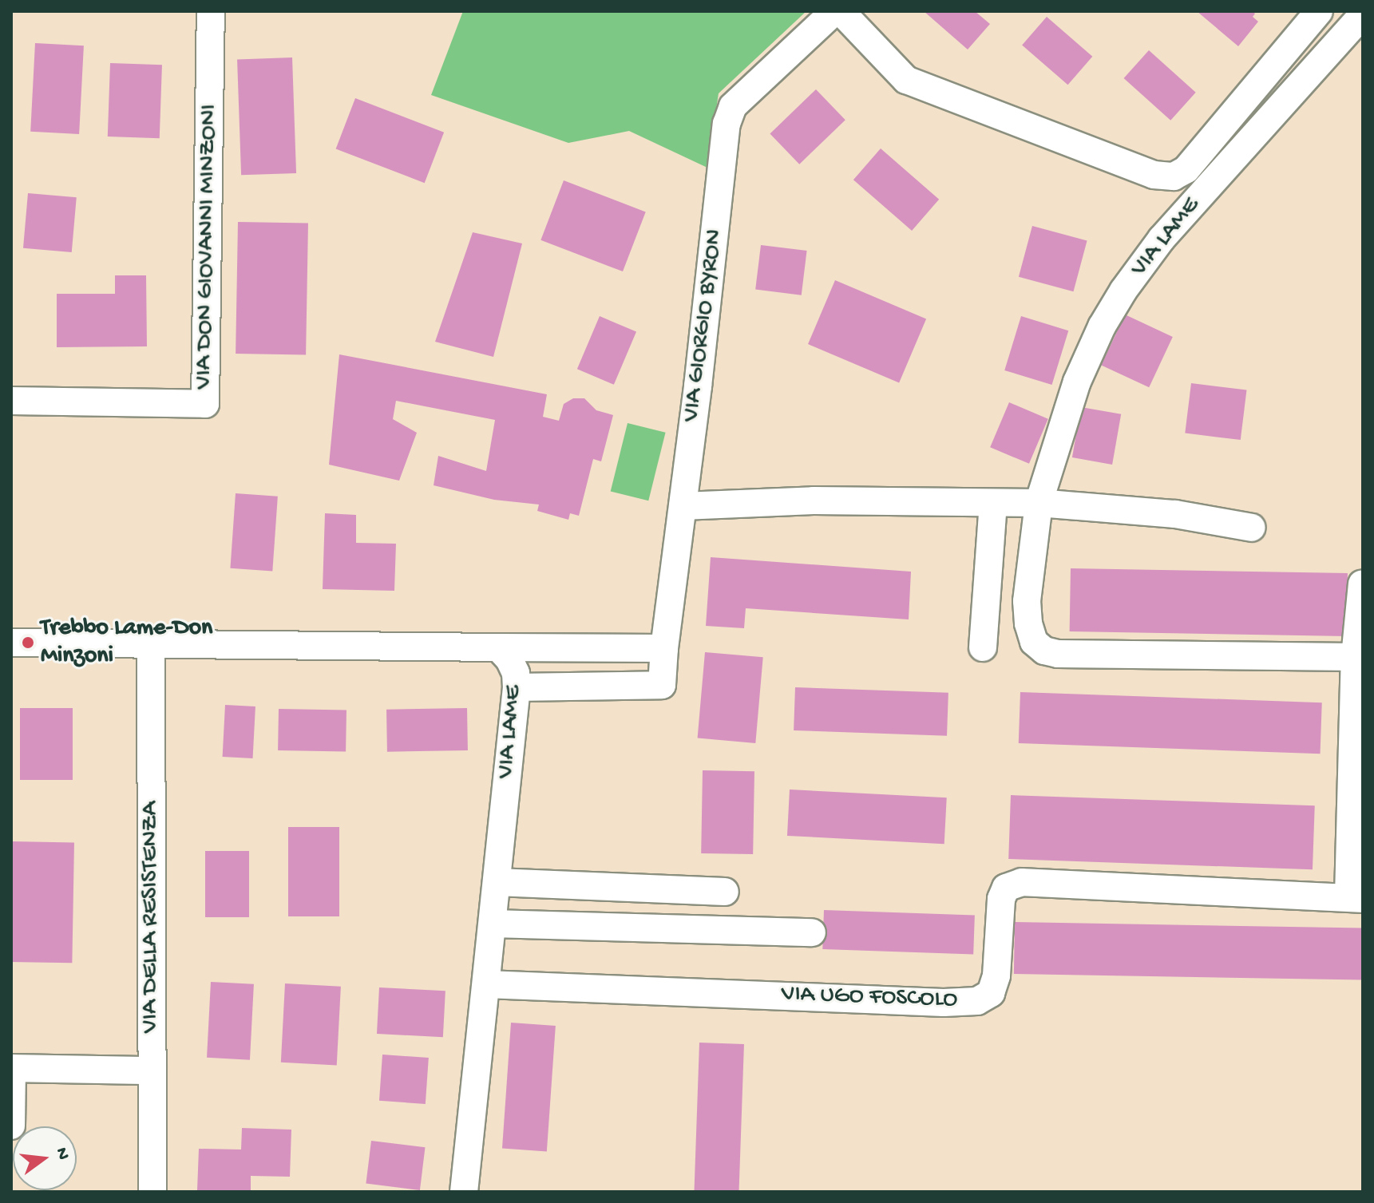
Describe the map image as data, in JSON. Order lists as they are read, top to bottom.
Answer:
{
  "streets": {
    "street": [
      "VIA LAME",
      "VIA DON GIOVANNI MINZONI",
      "VIA GIORGIO BYRON",
      "VIA DELLA RESISTENZA",
      "VIA UGO FOSCOLO"
    ]
  },
  "crossings": [
    ["VIA LAME", "VIA GIORGIO BYRON"],
    ["VIA LAME", "VIA UGO FOSCOLO"]
  ],
  "places": ["Trebbo Lame-Don Minzoni"],
  "north": "right"
}
